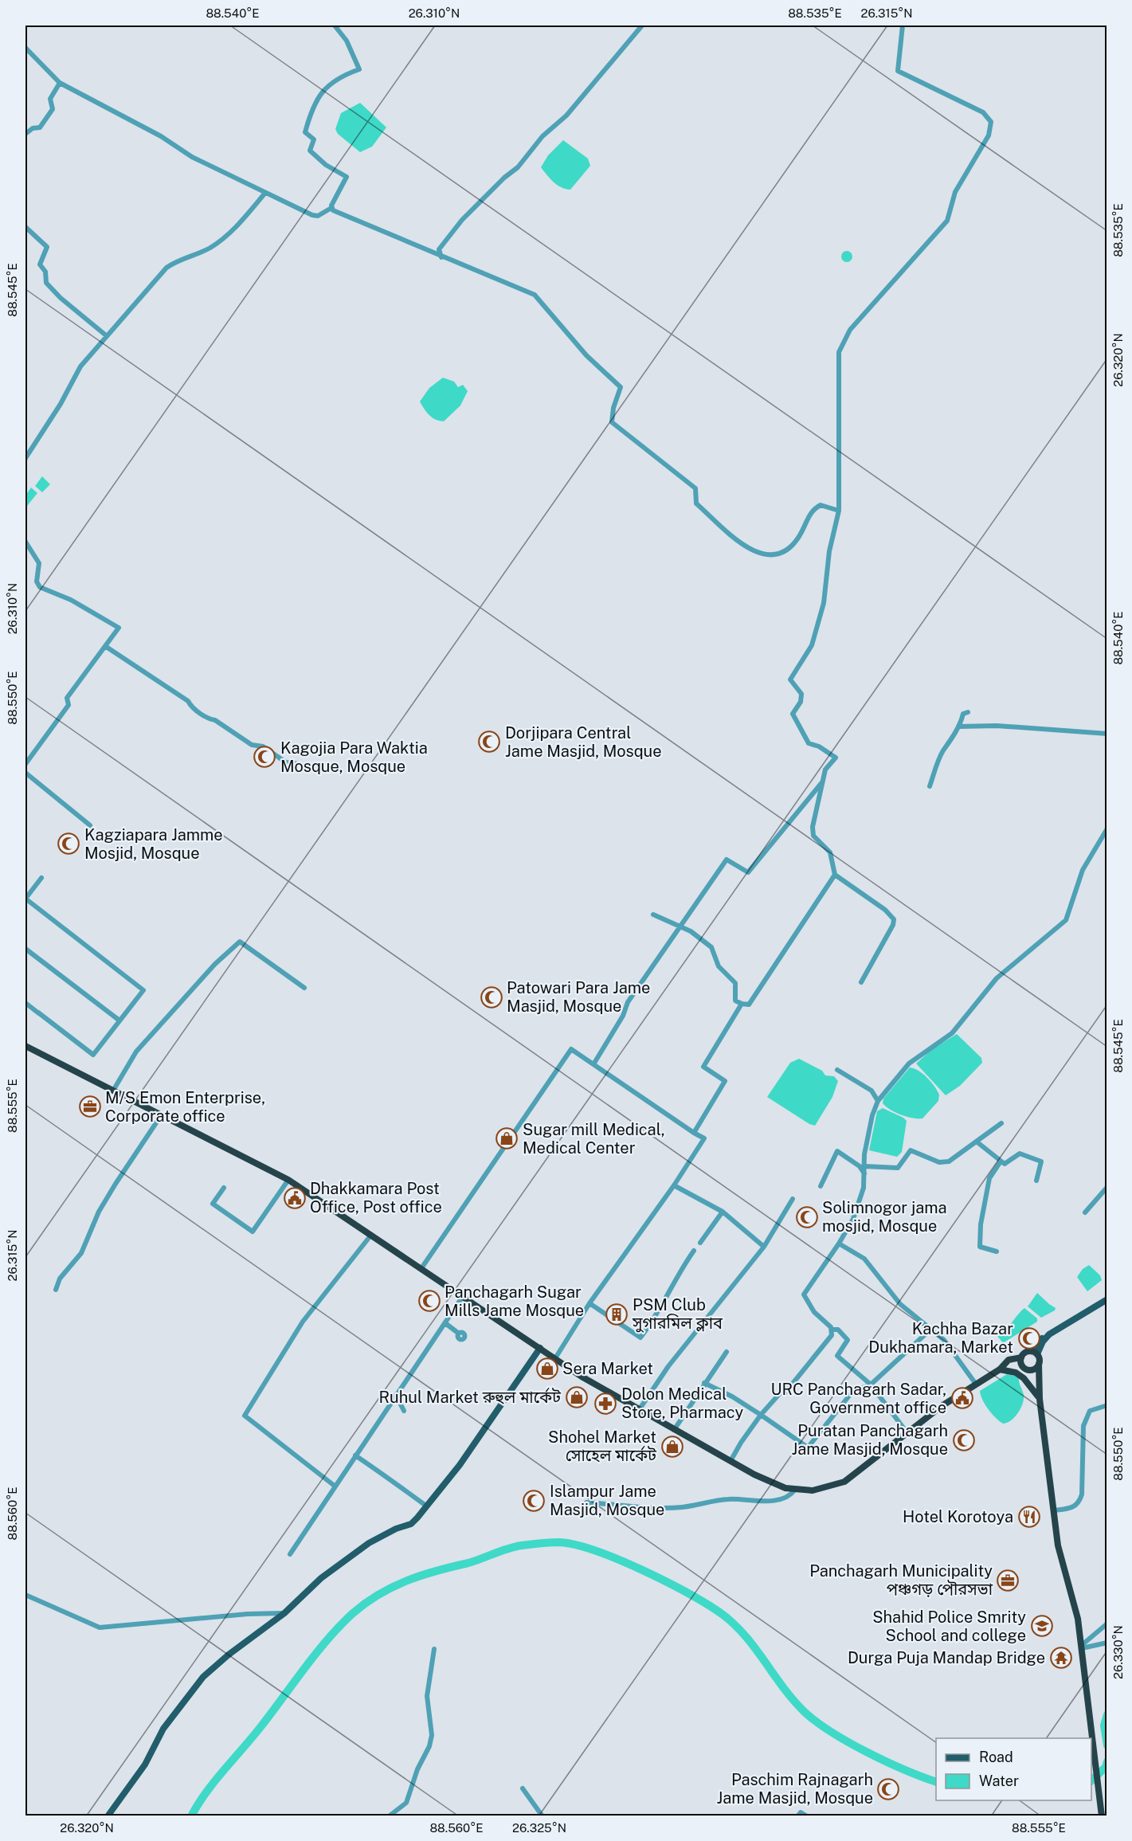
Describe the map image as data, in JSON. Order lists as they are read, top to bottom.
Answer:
{
  "places": {
    "mosque": [
      "Dorjipara Central Jame Masjid, Mosque",
      "Kagojia Para Waktia Mosque, Mosque",
      "Kagziapara Jamme Mosjid, Mosque",
      "Patowari Para Jame Masjid, Mosque",
      "Solimnogor jama mosjid, Mosque",
      "Panchagarh Sugar Mills Jame Mosque",
      "Kachha Bazar Dukhamara, Market",
      "Puratan Panchagarh Jame Masjid, Mosque",
      "Islampur Jame Masjid, Mosque",
      "Paschim Rajnagarh Jame Masjid, Mosque"
    ],
    "office": ["M/S Emon Enterprise, Corporate office", "Panchagarh Municipality পঞ্চগড় পৌরসভা"],
    "shop": [
      "Sugar mill Medical, Medical Center",
      "Sera Market",
      "Ruhul Market রুহুল মার্কেট",
      "Shohel Market সোহেল মার্কেট"
    ],
    "public building": ["Dhakkamara Post Office, Post office", "URC Panchagarh Sadar, Government office"],
    "building": ["PSM Club সুগারমিল ক্লাব"],
    "pharmacy": ["Dolon Medical Store, Pharmacy"],
    "restaurant": ["Hotel Korotoya"],
    "school or university": ["Shahid Police Smrity School and college"],
    "temple": ["Durga Puja Mandap Bridge"]
  },
  "legend": ["Road", "Water"],
  "coordinates": [
    "88.540°E",
    "26.310°N",
    "88.535°E",
    "26.315°N",
    "88.545°E",
    "26.320°N",
    "88.550°E",
    "88.555°E",
    "88.560°E",
    "26.330°N",
    "26.325°N"
  ]
}
